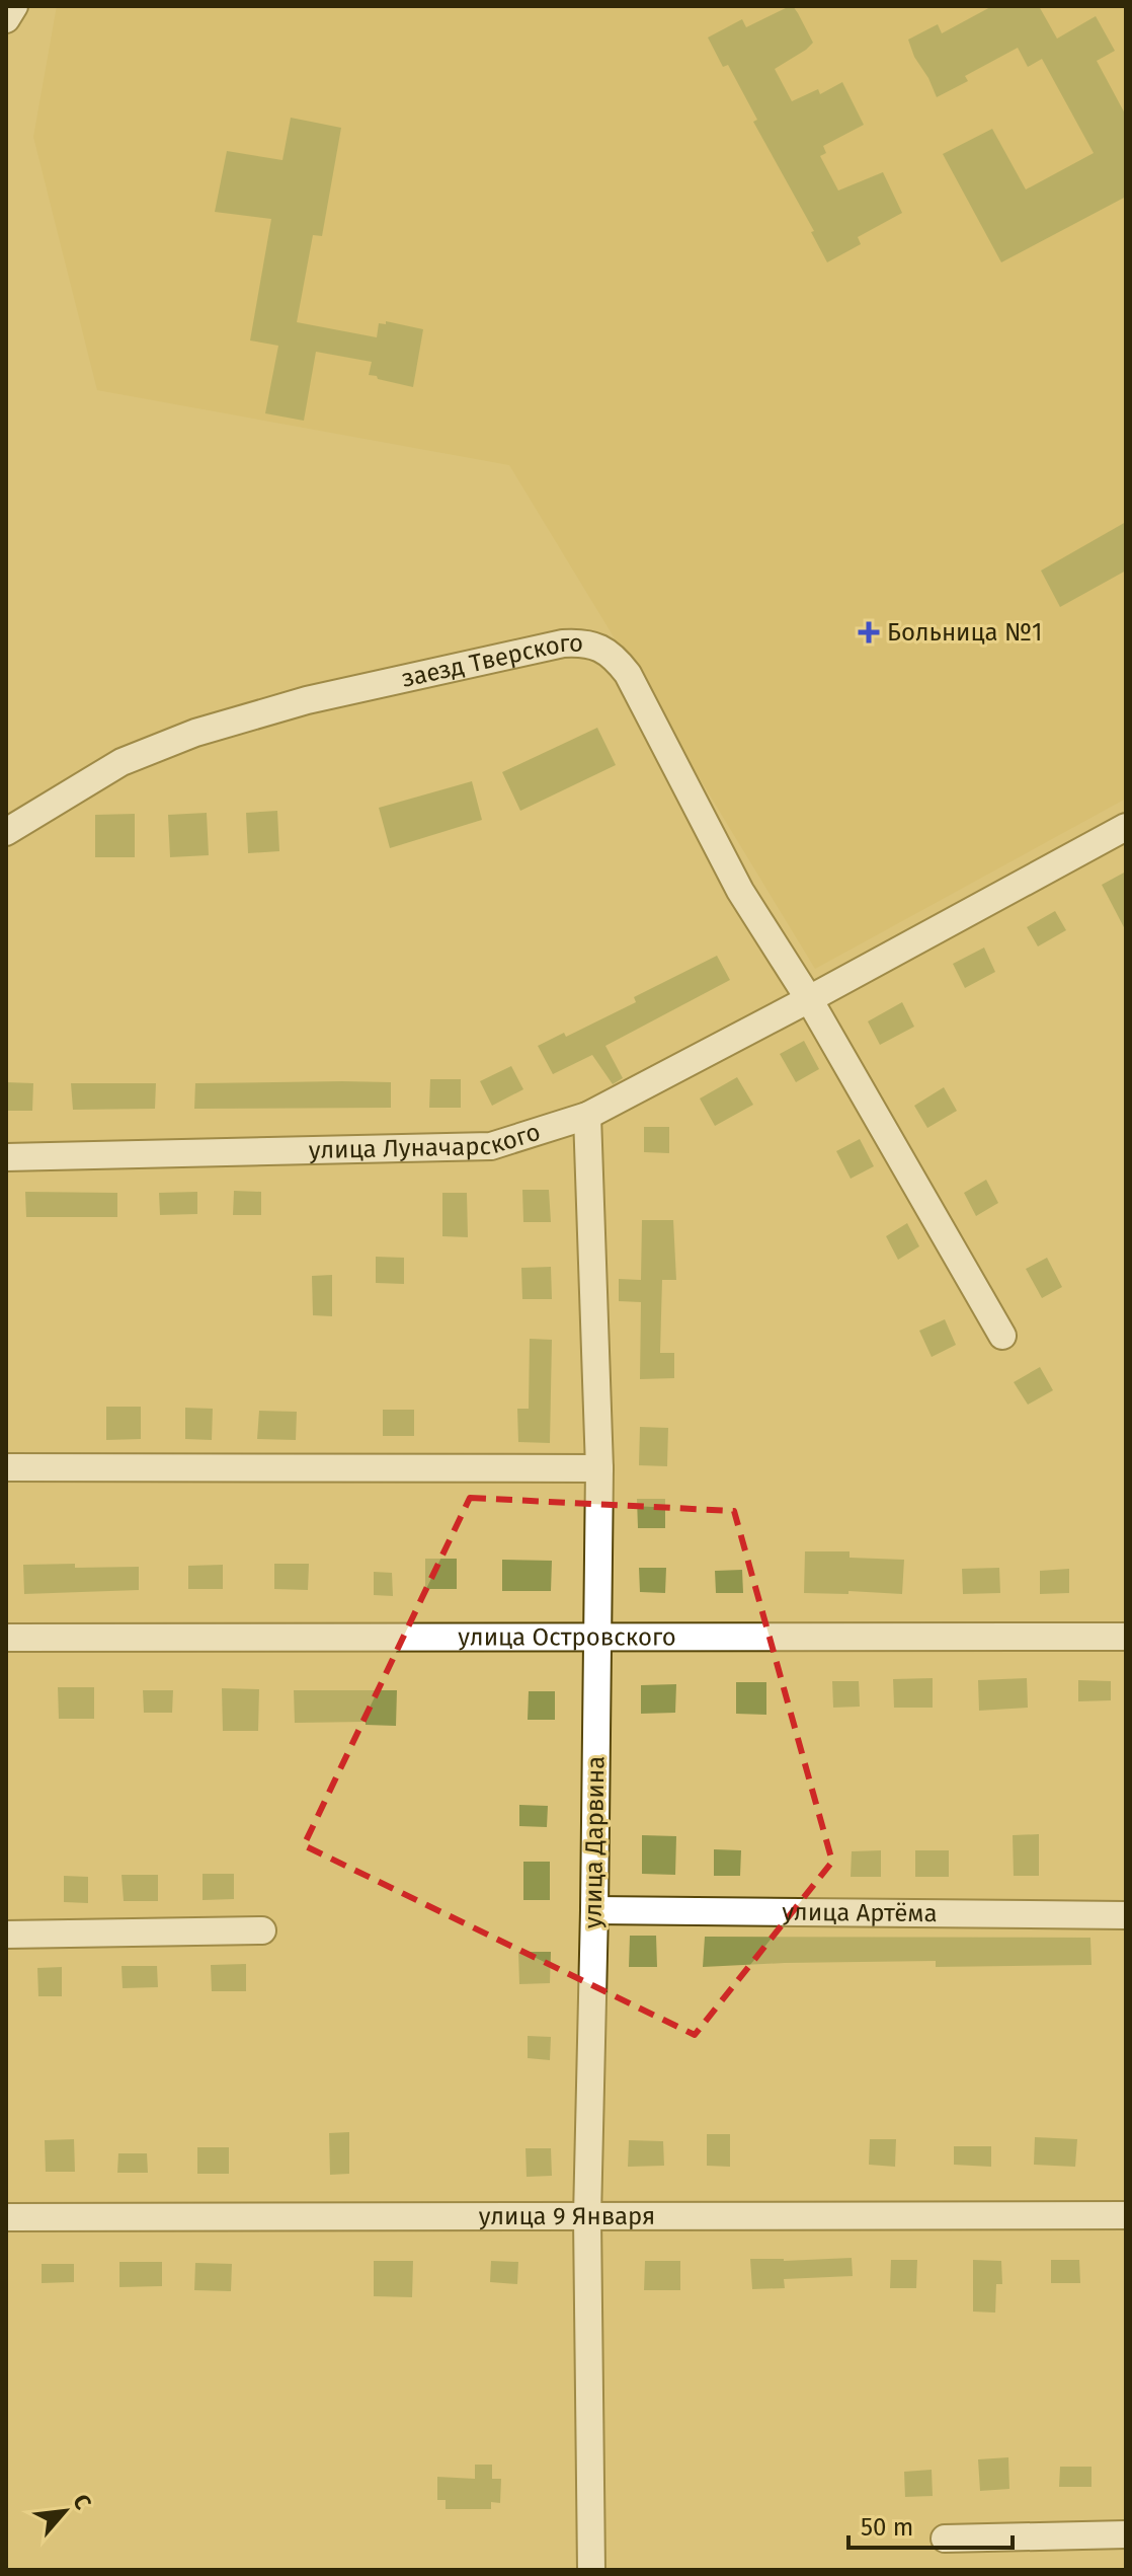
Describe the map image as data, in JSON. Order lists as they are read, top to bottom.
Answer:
{
  "streets": {
    "street": [
      "заезд Тверского",
      "улица Луначарского",
      "улица Островского",
      "улица Дарвина",
      "улица Артёма",
      "улица 9 Января"
    ]
  },
  "crossings": [
    ["заезд Тверского", "улица Луначарского"],
    ["улица Луначарского", "улица Дарвина"],
    ["улица Островского", "улица Дарвина"],
    ["улица Дарвина", "улица Артёма"],
    ["улица Дарвина", "улица 9 Января"]
  ],
  "places": {
    "health": ["Больница №1"]
  },
  "scale_bar": "50 m",
  "north": "top right"
}
